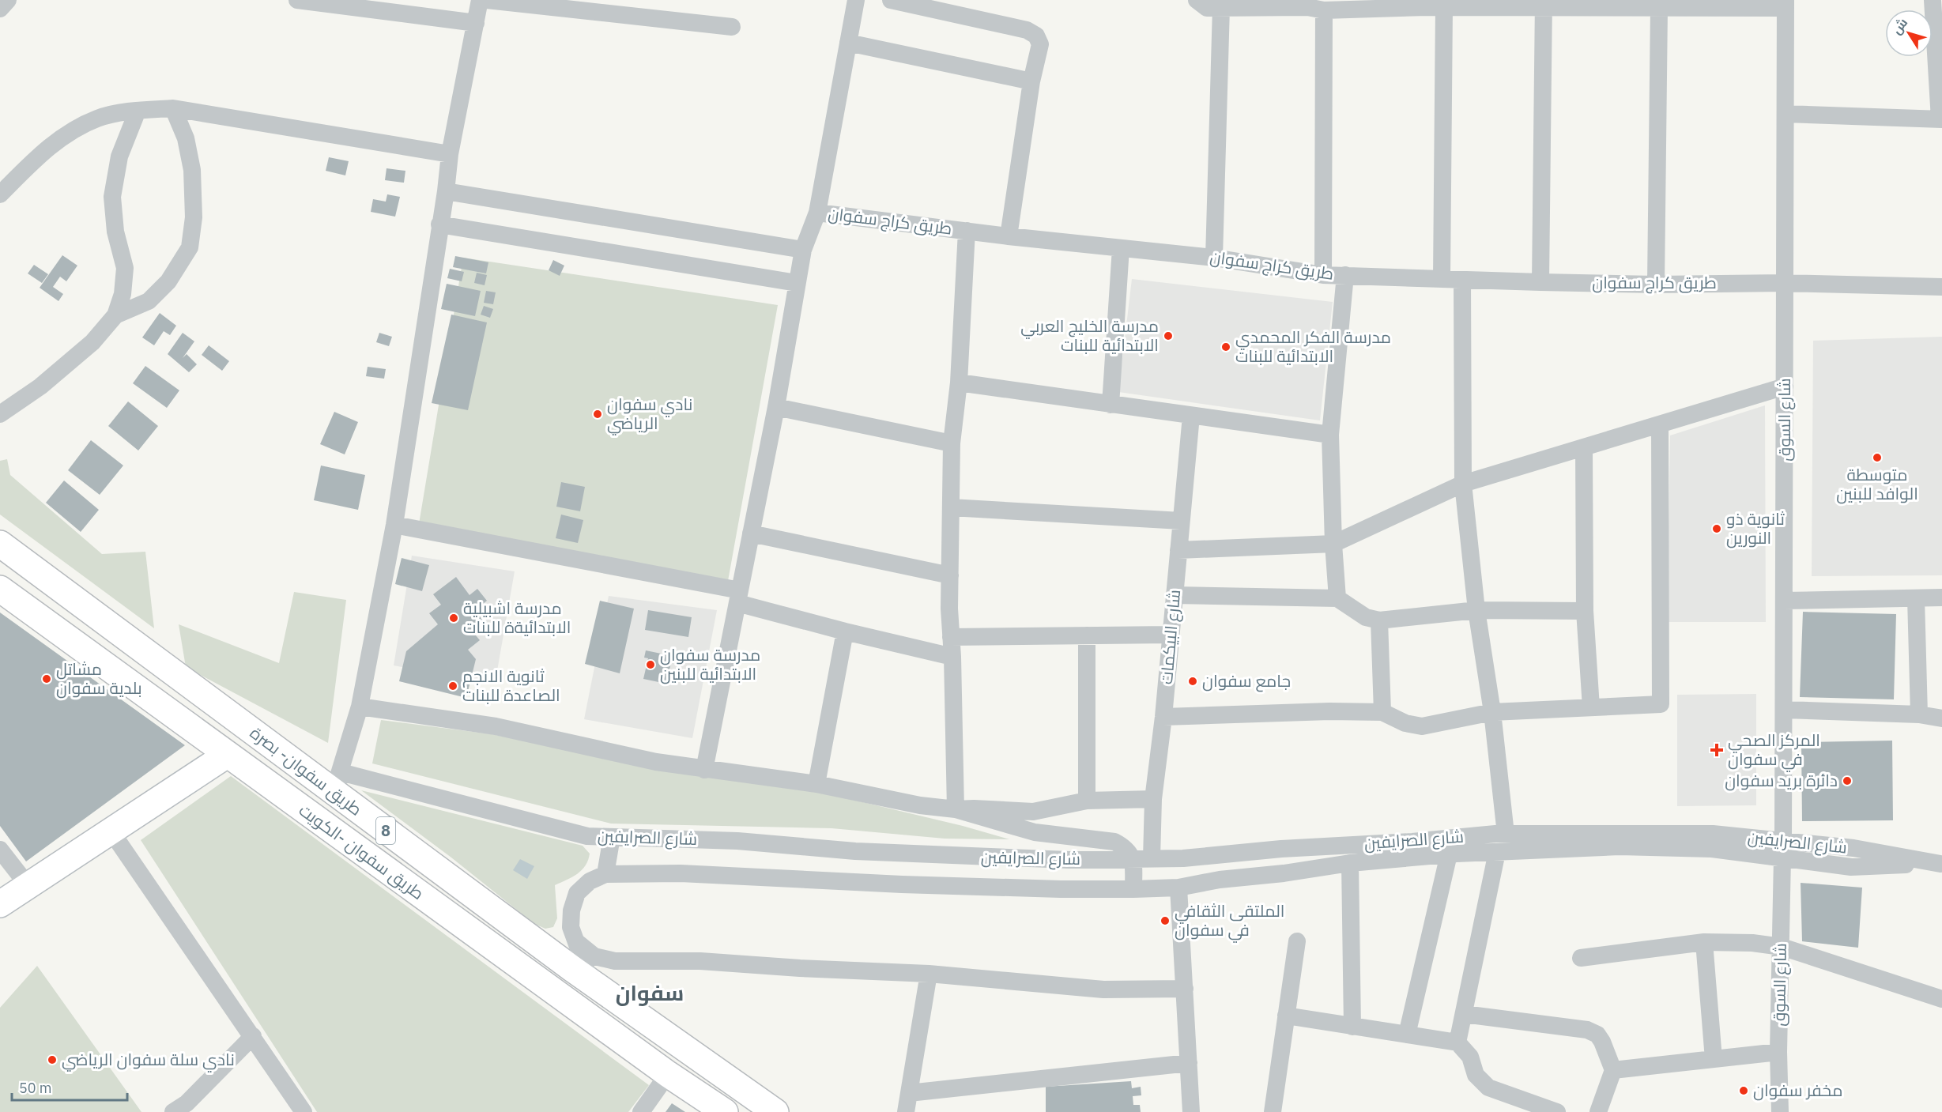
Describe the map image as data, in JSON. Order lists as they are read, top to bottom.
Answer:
{
  "streets": {
    "main road": ["طريق سفوان- بصرة", "8", "طريق سفوان -الكويت"],
    "street": [
      "طريق كراج سفوان",
      "شارع السوق",
      "شارع البيكمات",
      "شارع الصرايفين"
    ]
  },
  "crossings": [
    ["طريق كراج سفوان", "شارع السوق"],
    ["شارع السوق", "شارع الصرايفين"],
    ["شارع البيكمات", "شارع الصرايفين"],
    ["طريق سفوان- بصرة", "شارع الصرايفين"]
  ],
  "districts": ["سفوان"],
  "places": {
    "other": [
      "مدرسة الخليج العربي الابتدائية للبنات",
      "مدرسة الفكر المحمدي الابتدائية للبنات",
      "نادي سفوان الرياضي",
      "متوسطة الوافد للبنين",
      "ثانوية ذو النورين",
      "مدرسة اشبيلية الابتدائيةة للبنات",
      "مدرسة سفوان الابتدائية للبنين",
      "مشاتل بلدية سفوان",
      "جامع سفوان",
      "ثانوية الانجم الصاعدة للبنات",
      "دائرة بريد سفوان",
      "الملتقى الثقافي في سفوان",
      "نادي سلة سفوان الرياضي",
      "مخفر سفوان"
    ],
    "health": ["المركز الصحي في سفوان"]
  },
  "scale_bar": "50 m",
  "north": "top left"
}
